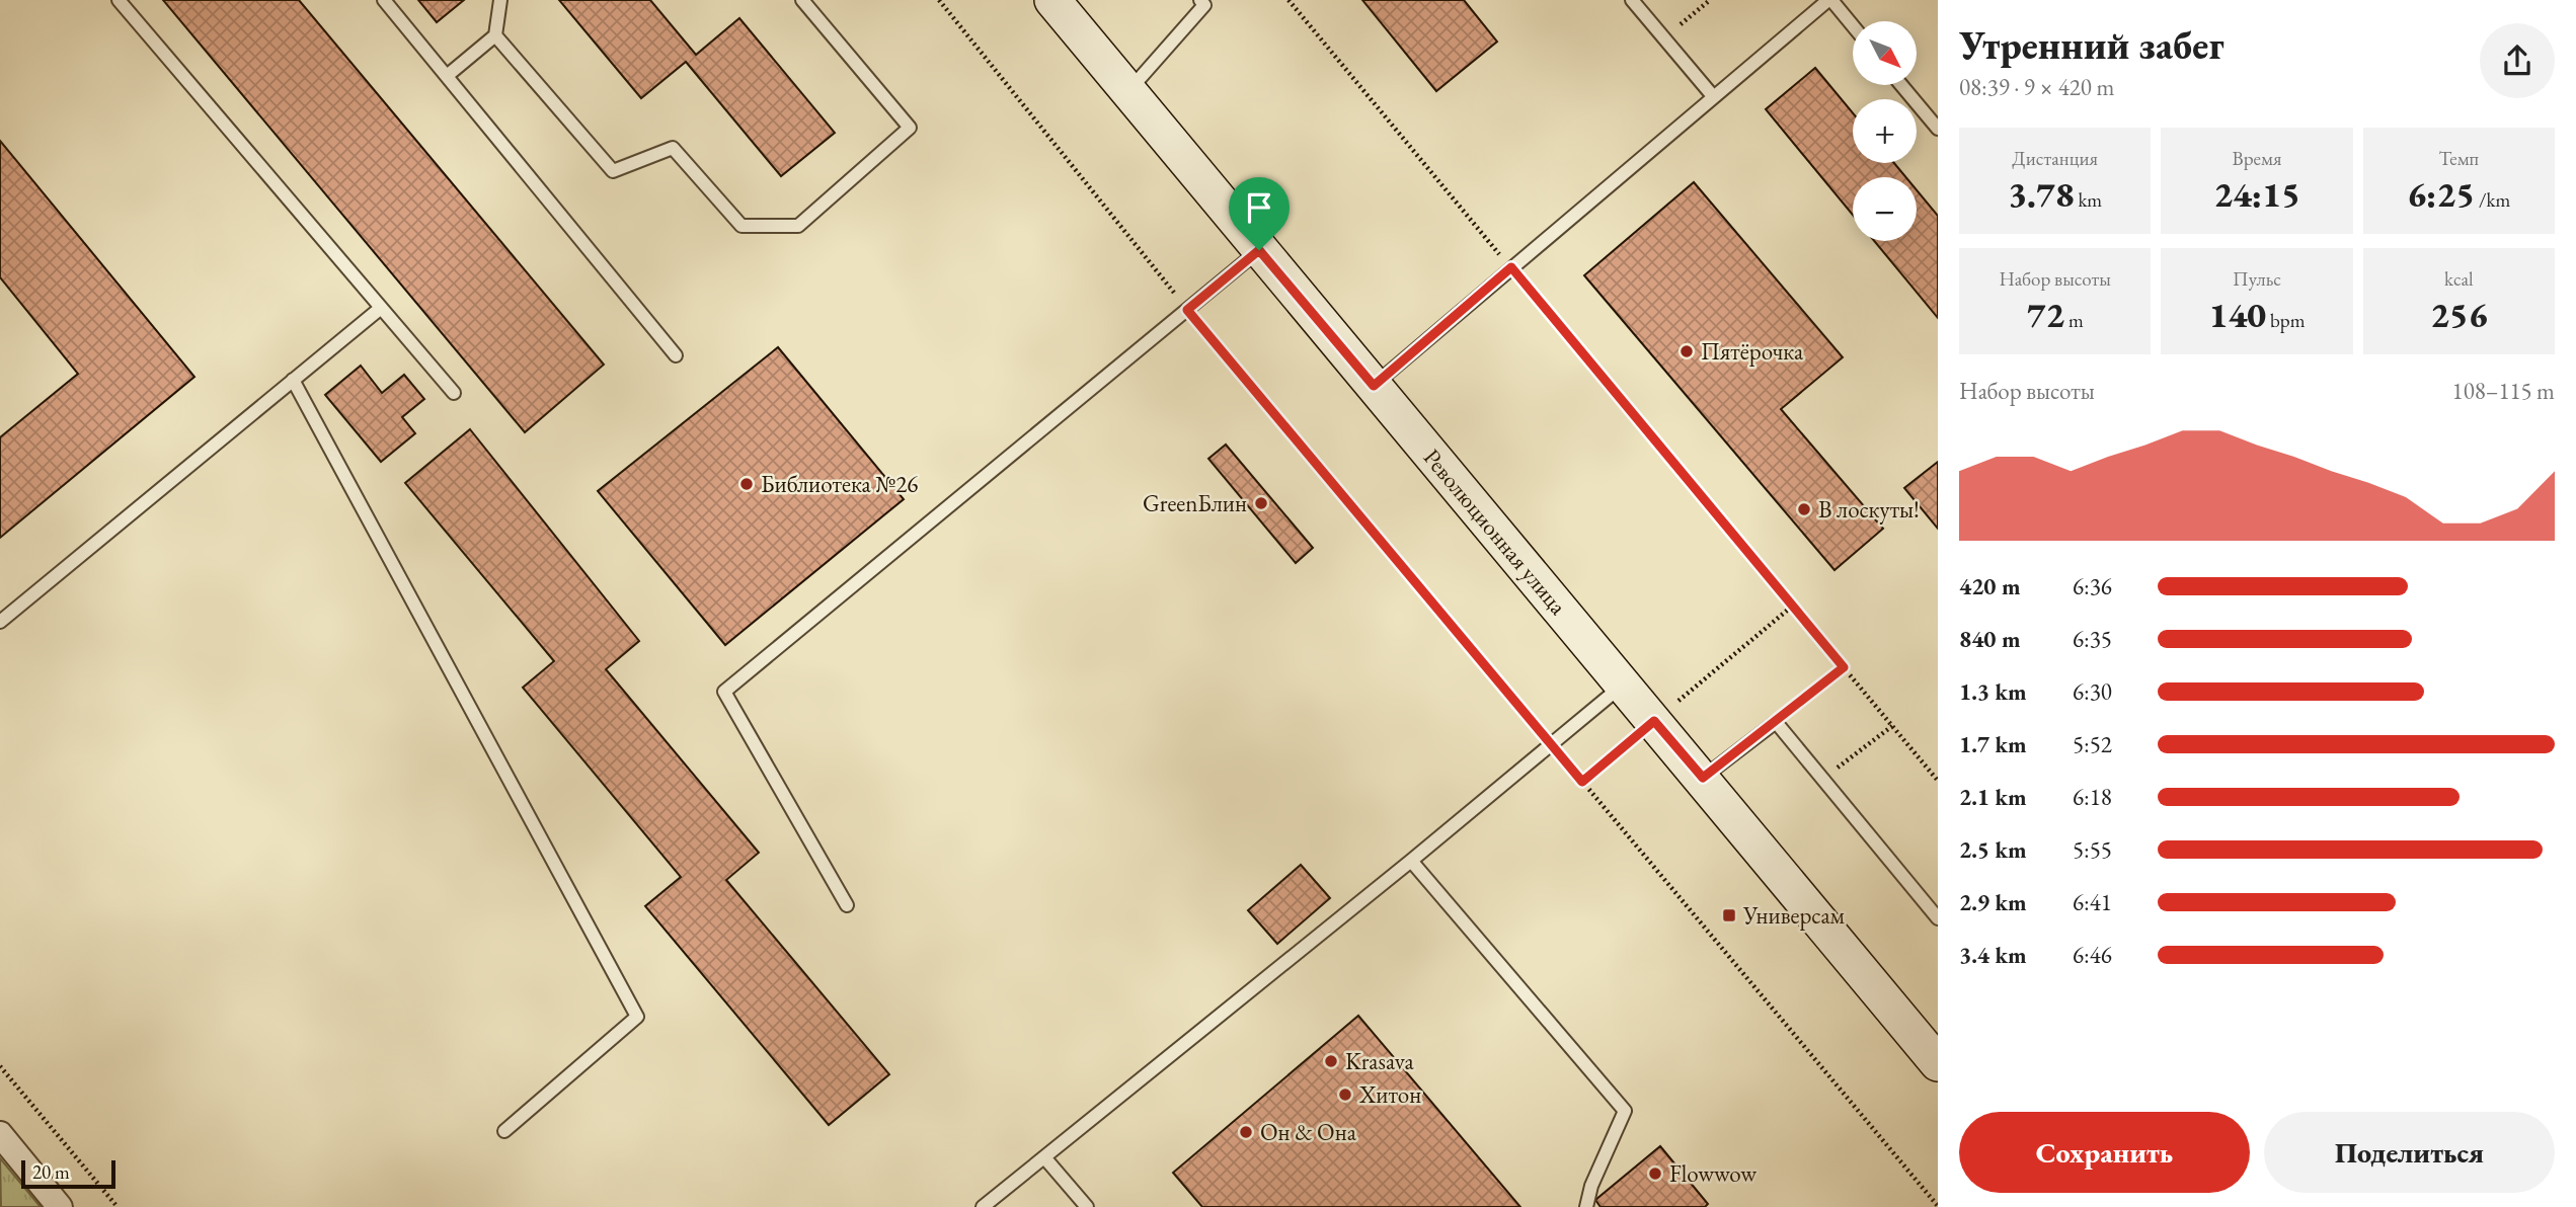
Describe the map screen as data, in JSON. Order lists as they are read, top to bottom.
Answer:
{
  "streets": {
    "main road": ["Революционная улица"]
  },
  "places": {
    "other": [
      "Пятёрочка",
      "Библиотека №26",
      "GreenБлин",
      "В лоскуты!",
      "Krasava",
      "Хитон",
      "Он & Она",
      "Flowwow"
    ],
    "transit": ["Универсам"]
  },
  "scale_bar": "20 m",
  "north": "bottom right",
  "page": {
    "heading": ["Утренний забег", "08:39 · 9 × 420 m"],
    "map_buttons": ["+", "−"],
    "stats": [
      ["Дистанция", "3.78 km"],
      ["Время", "24:15"],
      ["Темп", "6:25 /km"],
      ["Набор высоты", "72 m"],
      ["Пульс", "140 bpm"],
      ["kcal", "256"]
    ],
    "chart": ["Набор высоты", "108–115 m"],
    "list": [
      {
        "name": "420 m",
        "note": "6:36"
      },
      {
        "name": "840 m",
        "note": "6:35"
      },
      {
        "name": "1.3 km",
        "note": "6:30"
      },
      {
        "name": "1.7 km",
        "note": "5:52"
      },
      {
        "name": "2.1 km",
        "note": "6:18"
      },
      {
        "name": "2.5 km",
        "note": "5:55"
      },
      {
        "name": "2.9 km",
        "note": "6:41"
      },
      {
        "name": "3.4 km",
        "note": "6:46"
      }
    ],
    "buttons": ["Сохранить", "Поделиться"],
    "scale": "20 m"
  }
}
